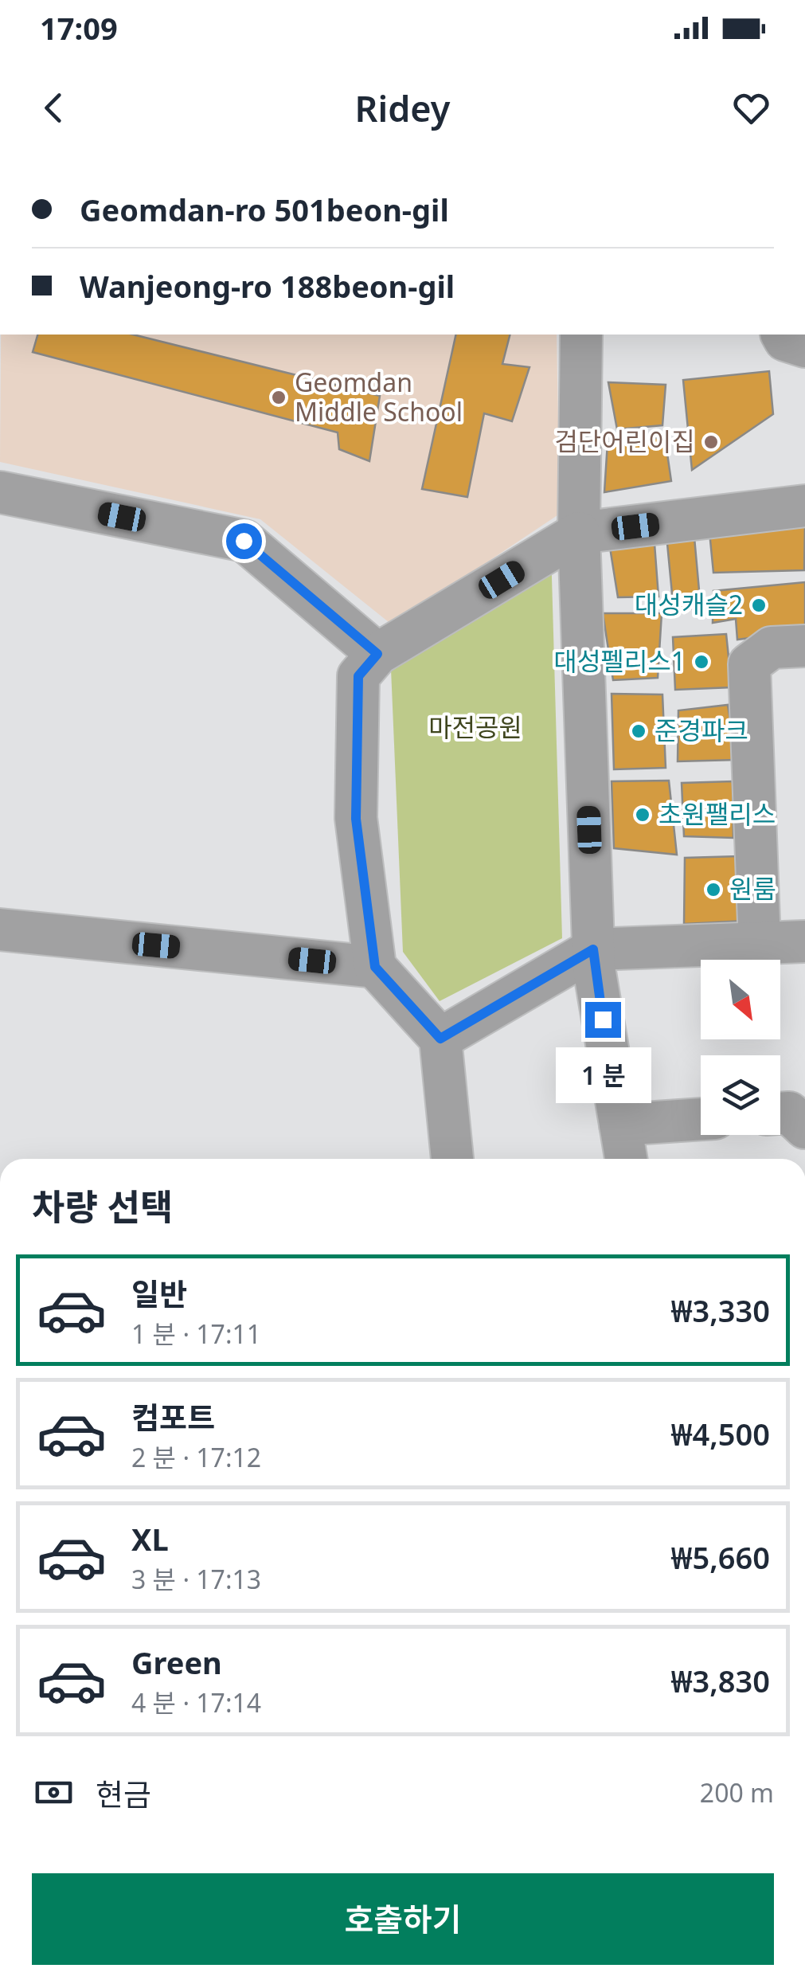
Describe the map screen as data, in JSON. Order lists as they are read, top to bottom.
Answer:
{
  "parks": ["마전공원"],
  "places": [
    "Geomdan Middle School",
    "검단어린이집",
    "대성캐슬2",
    "대성펠리스1",
    "준경파크",
    "초원팰리스",
    "원룸"
  ],
  "north": "bottom right",
  "page": {
    "status": "17:09",
    "header": "Ridey",
    "banner": ["Geomdan-ro 501beon-gil", "Wanjeong-ro 188beon-gil"],
    "bubble": "1 분",
    "heading": "차량 선택",
    "list": [
      {
        "name": "일반",
        "note": "1 분 · 17:11",
        "value": "₩3,330"
      },
      {
        "name": "컴포트",
        "note": "2 분 · 17:12",
        "value": "₩4,500"
      },
      {
        "name": "XL",
        "note": "3 분 · 17:13",
        "value": "₩5,660"
      },
      {
        "name": "Green",
        "note": "4 분 · 17:14",
        "value": "₩3,830"
      }
    ],
    "pay": ["현금", "200 m"],
    "buttons": "호출하기"
  }
}
